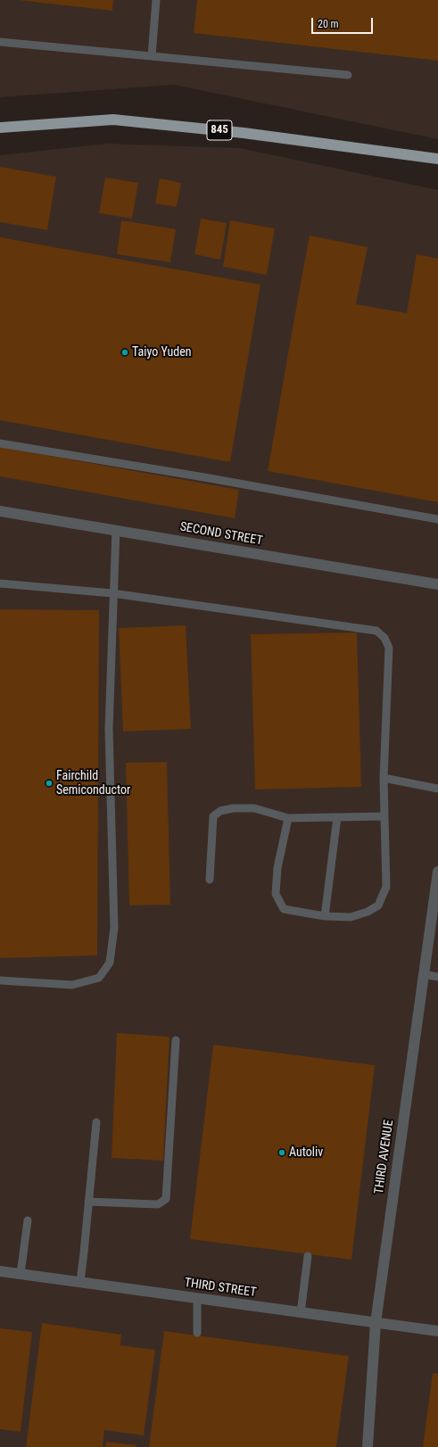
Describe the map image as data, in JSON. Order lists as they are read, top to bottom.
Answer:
{
  "streets": {
    "main road": ["845"],
    "street": ["SECOND STREET", "THIRD AVENUE", "THIRD STREET"]
  },
  "crossings": [
    ["THIRD AVENUE", "THIRD STREET"]
  ],
  "places": ["Taiyo Yuden", "Fairchild Semiconductor", "Autoliv"],
  "scale_bar": "20 m"
}
